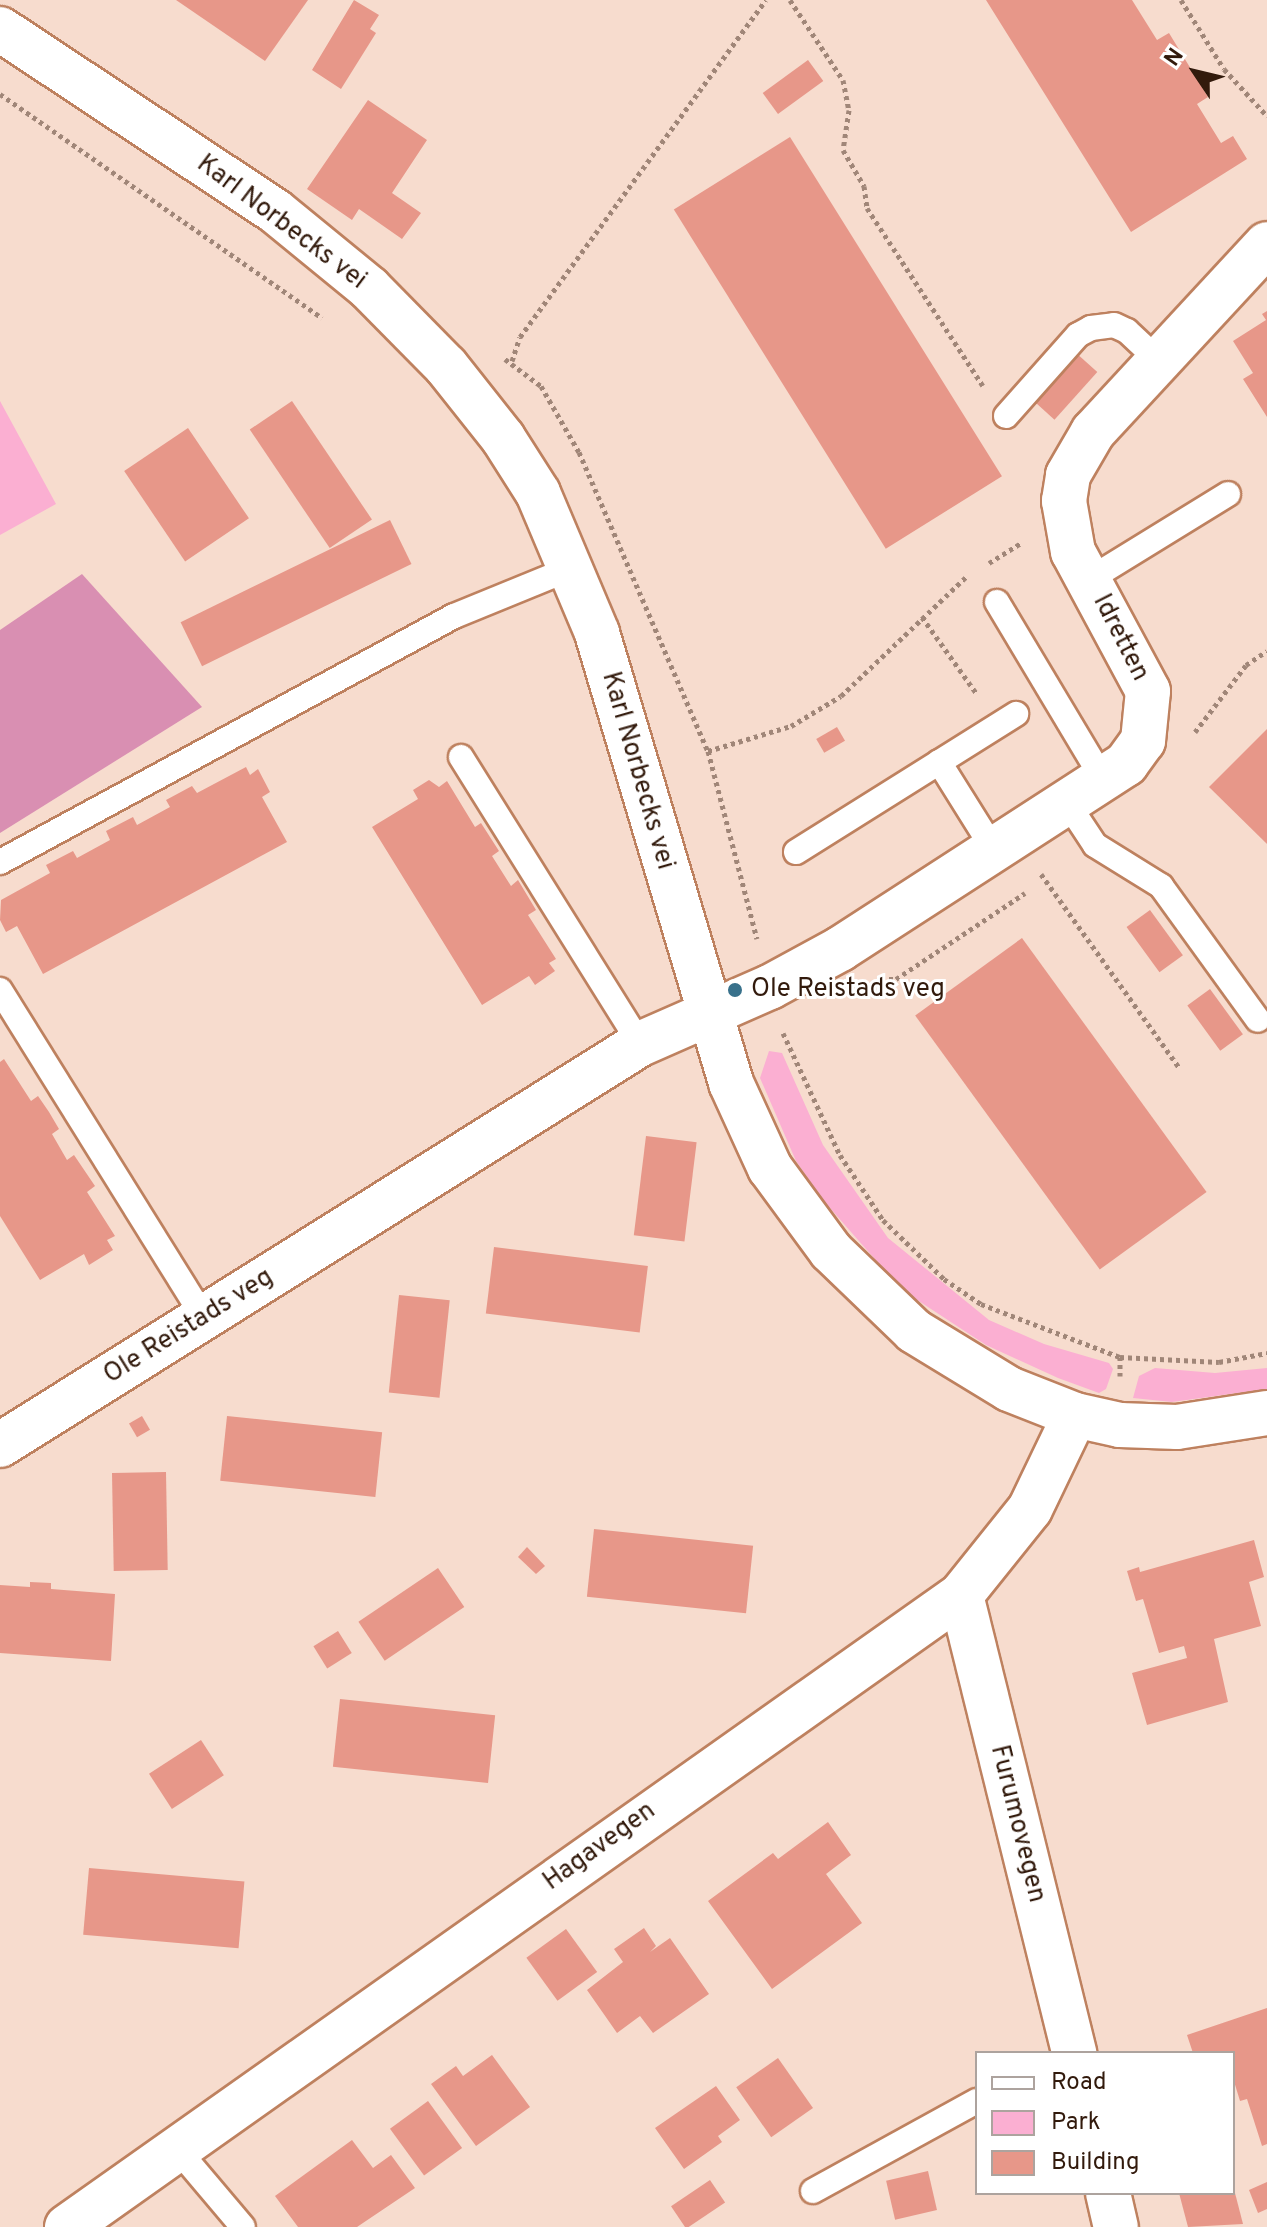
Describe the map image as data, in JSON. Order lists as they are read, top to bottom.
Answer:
{
  "streets": {
    "street": [
      "Karl Norbecks vei",
      "Idretten",
      "Ole Reistads veg",
      "Furumovegen",
      "Hagavegen"
    ]
  },
  "crossings": [
    ["Karl Norbecks vei", "Idretten"],
    ["Karl Norbecks vei", "Ole Reistads veg"],
    ["Karl Norbecks vei", "Hagavegen"],
    ["Idretten", "Ole Reistads veg"],
    ["Furumovegen", "Hagavegen"]
  ],
  "places": ["Ole Reistads veg"],
  "legend": ["Road", "Park", "Building"],
  "north": "top left"
}
